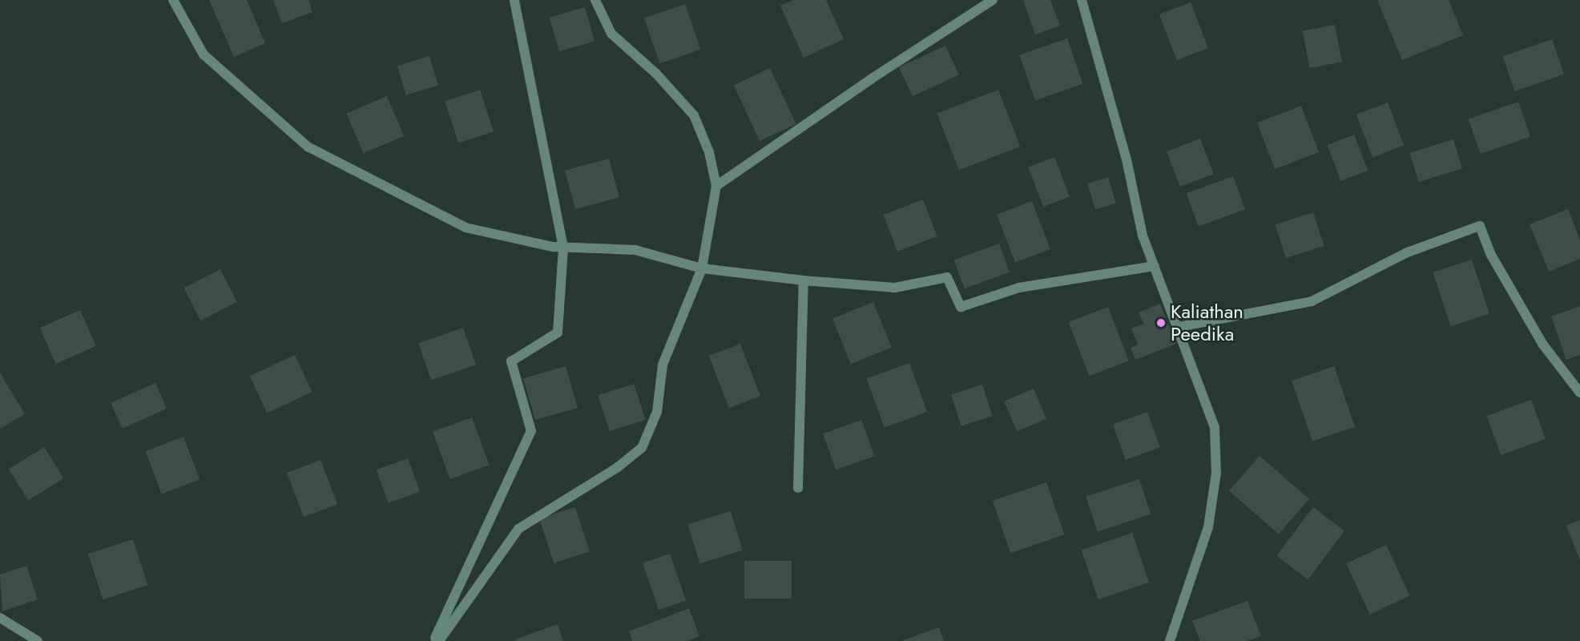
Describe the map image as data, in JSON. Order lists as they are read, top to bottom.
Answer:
{
  "places": ["Kaliathan Peedika"]
}
